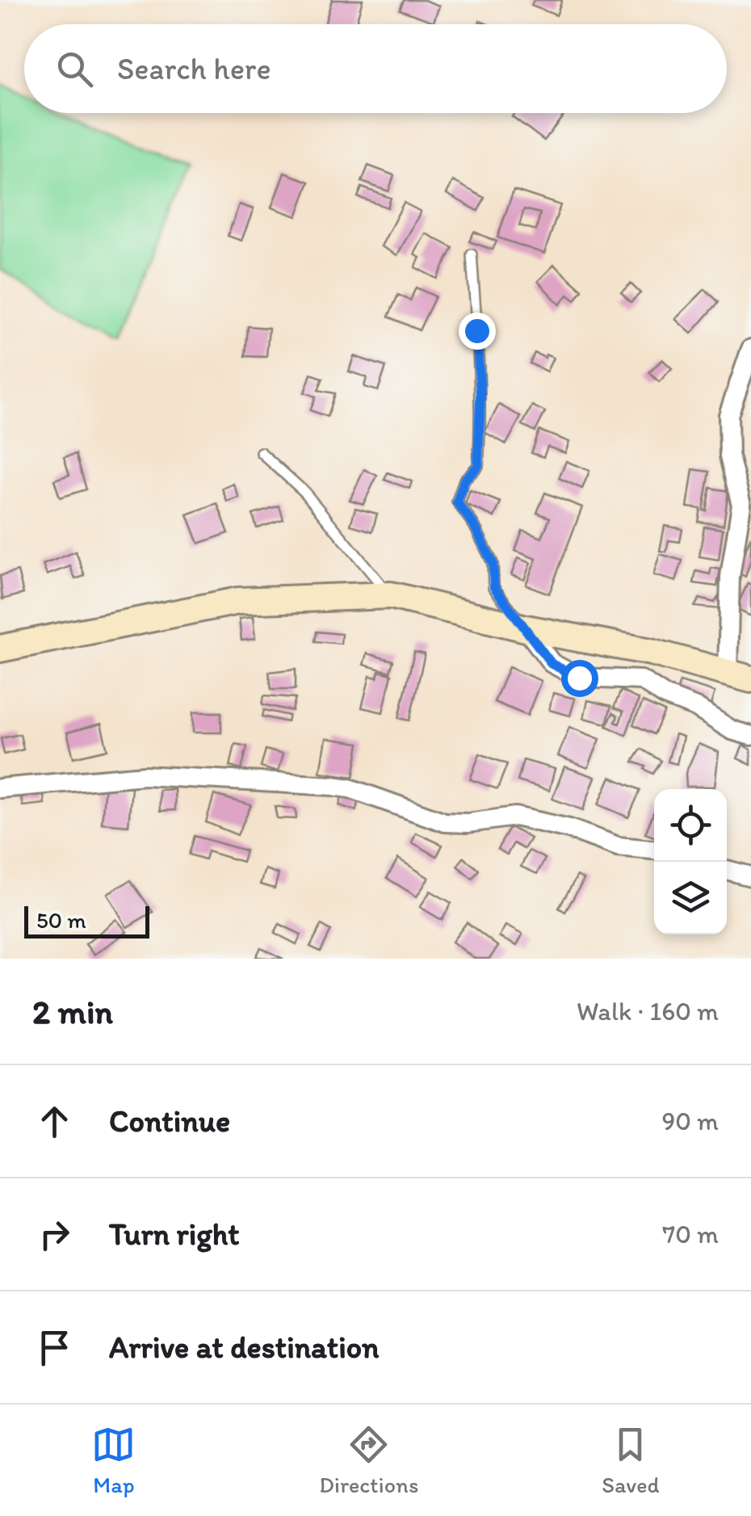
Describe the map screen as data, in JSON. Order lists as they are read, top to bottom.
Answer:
{
  "scale_bar": "50 m",
  "page": {
    "search": "Search here",
    "scale": "50 m",
    "heading": ["2 min", "Walk · 160 m"],
    "list": [
      ["Continue", "90 m"],
      ["Turn right", "70 m"],
      "Arrive at destination"
    ],
    "nav": ["Map", "Directions", "Saved"]
  }
}
